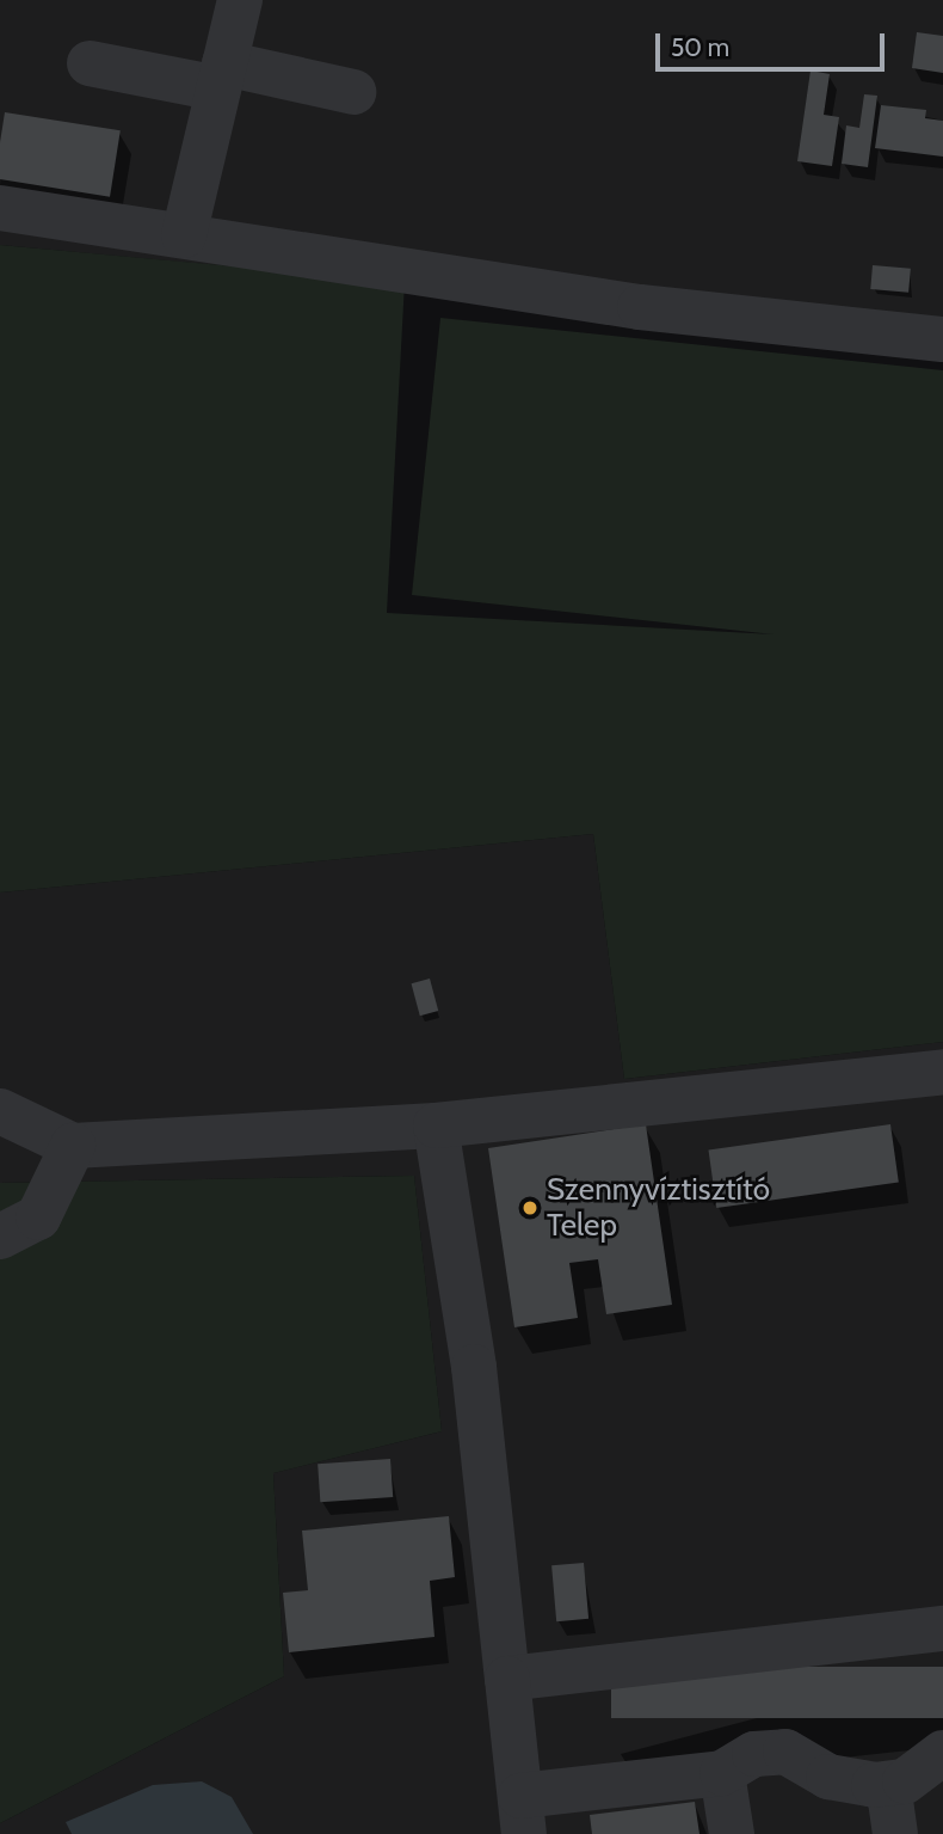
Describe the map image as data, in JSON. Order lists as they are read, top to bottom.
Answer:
{
  "places": ["Szennyvíztisztító Telep"],
  "scale_bar": "50 m"
}
